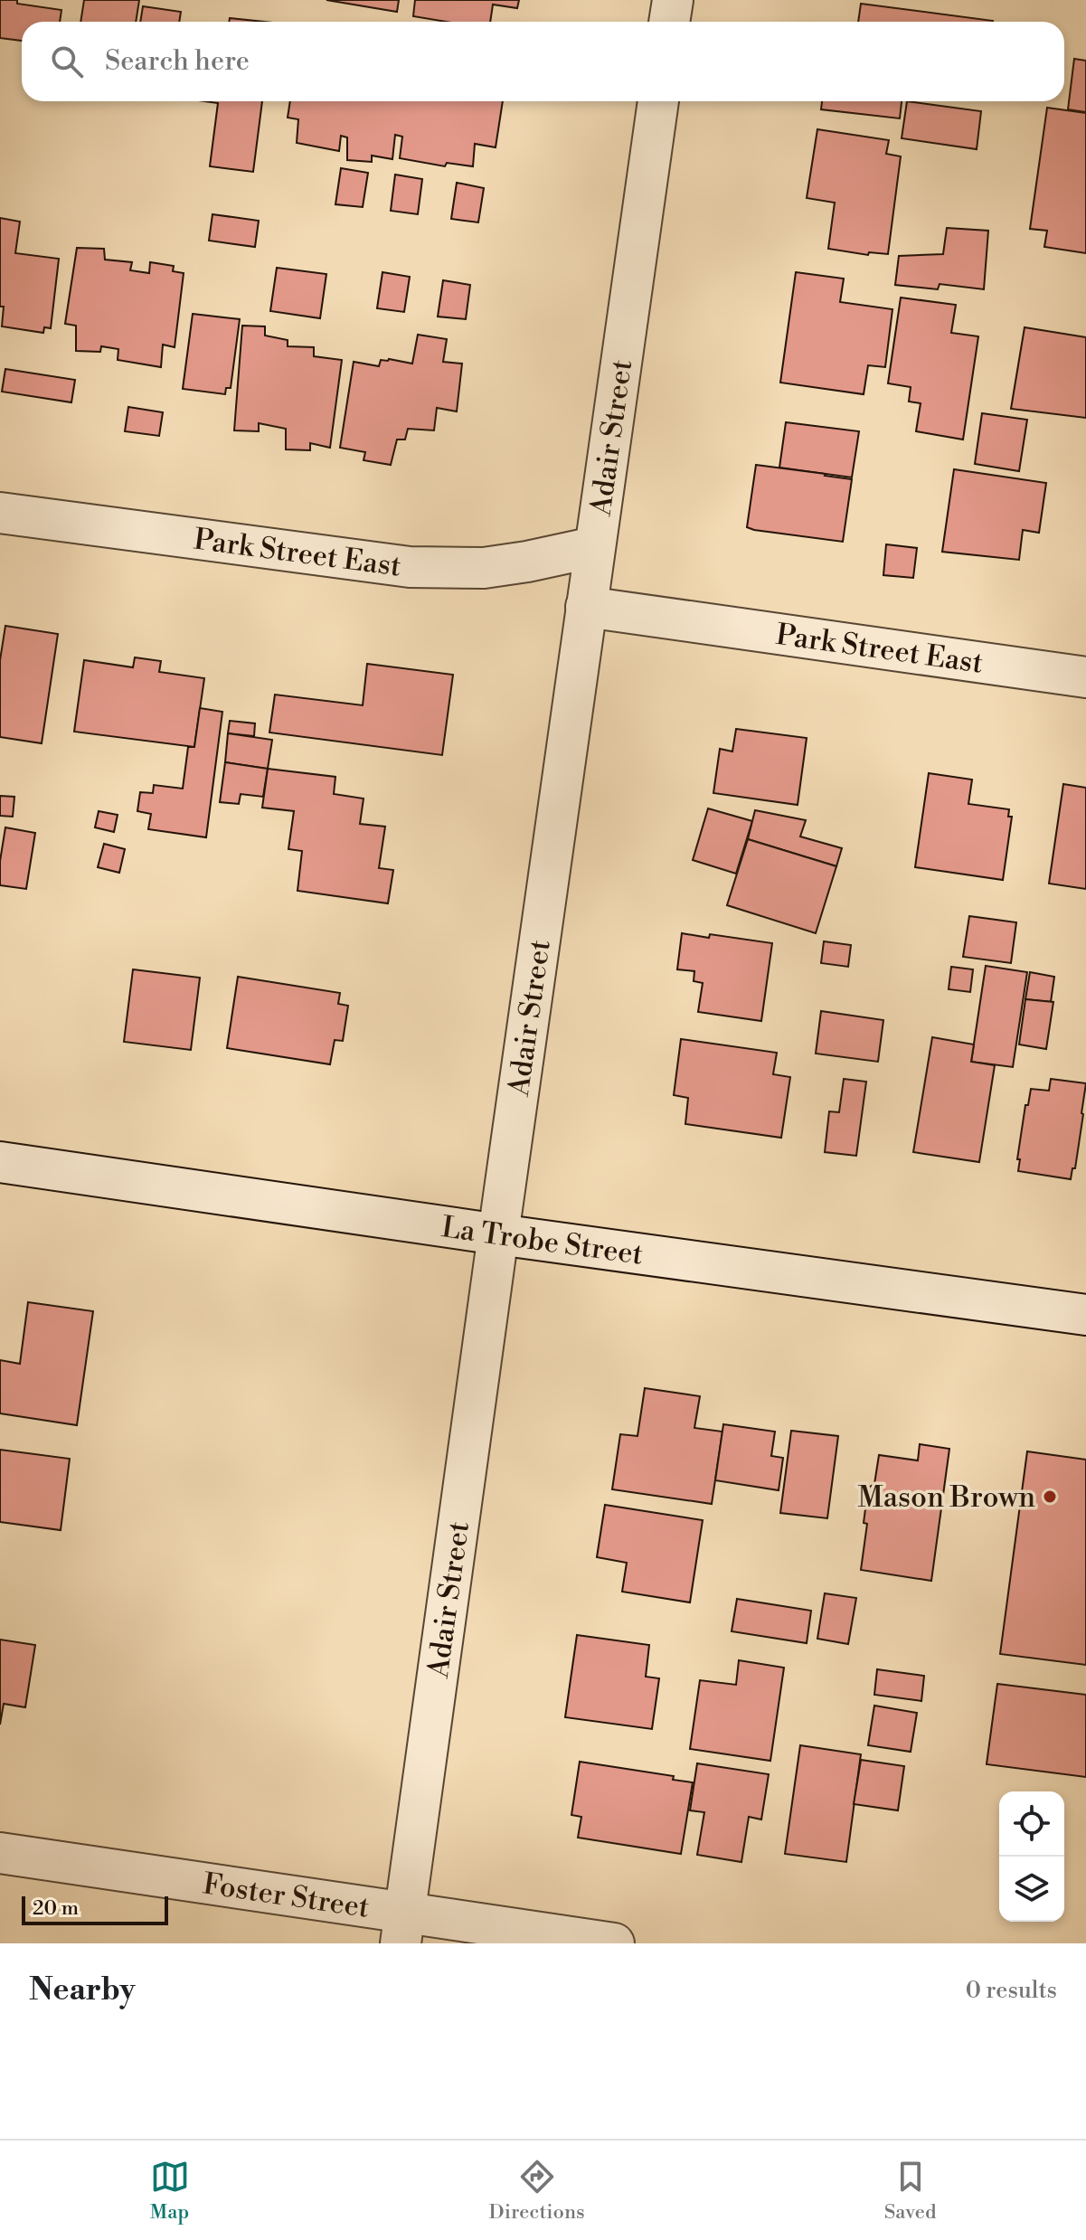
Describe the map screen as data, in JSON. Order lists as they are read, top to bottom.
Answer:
{
  "streets": {
    "street": [
      "Adair Street",
      "Park Street East",
      "La Trobe Street",
      "Foster Street"
    ]
  },
  "crossings": [
    ["Adair Street", "Park Street East"],
    ["Adair Street", "La Trobe Street"],
    ["Adair Street", "Foster Street"]
  ],
  "places": ["Mason Brown"],
  "scale_bar": "20 m",
  "page": {
    "search": "Search here",
    "scale": "20 m",
    "heading": ["Nearby", "0 results"],
    "nav": ["Map", "Directions", "Saved"]
  }
}
